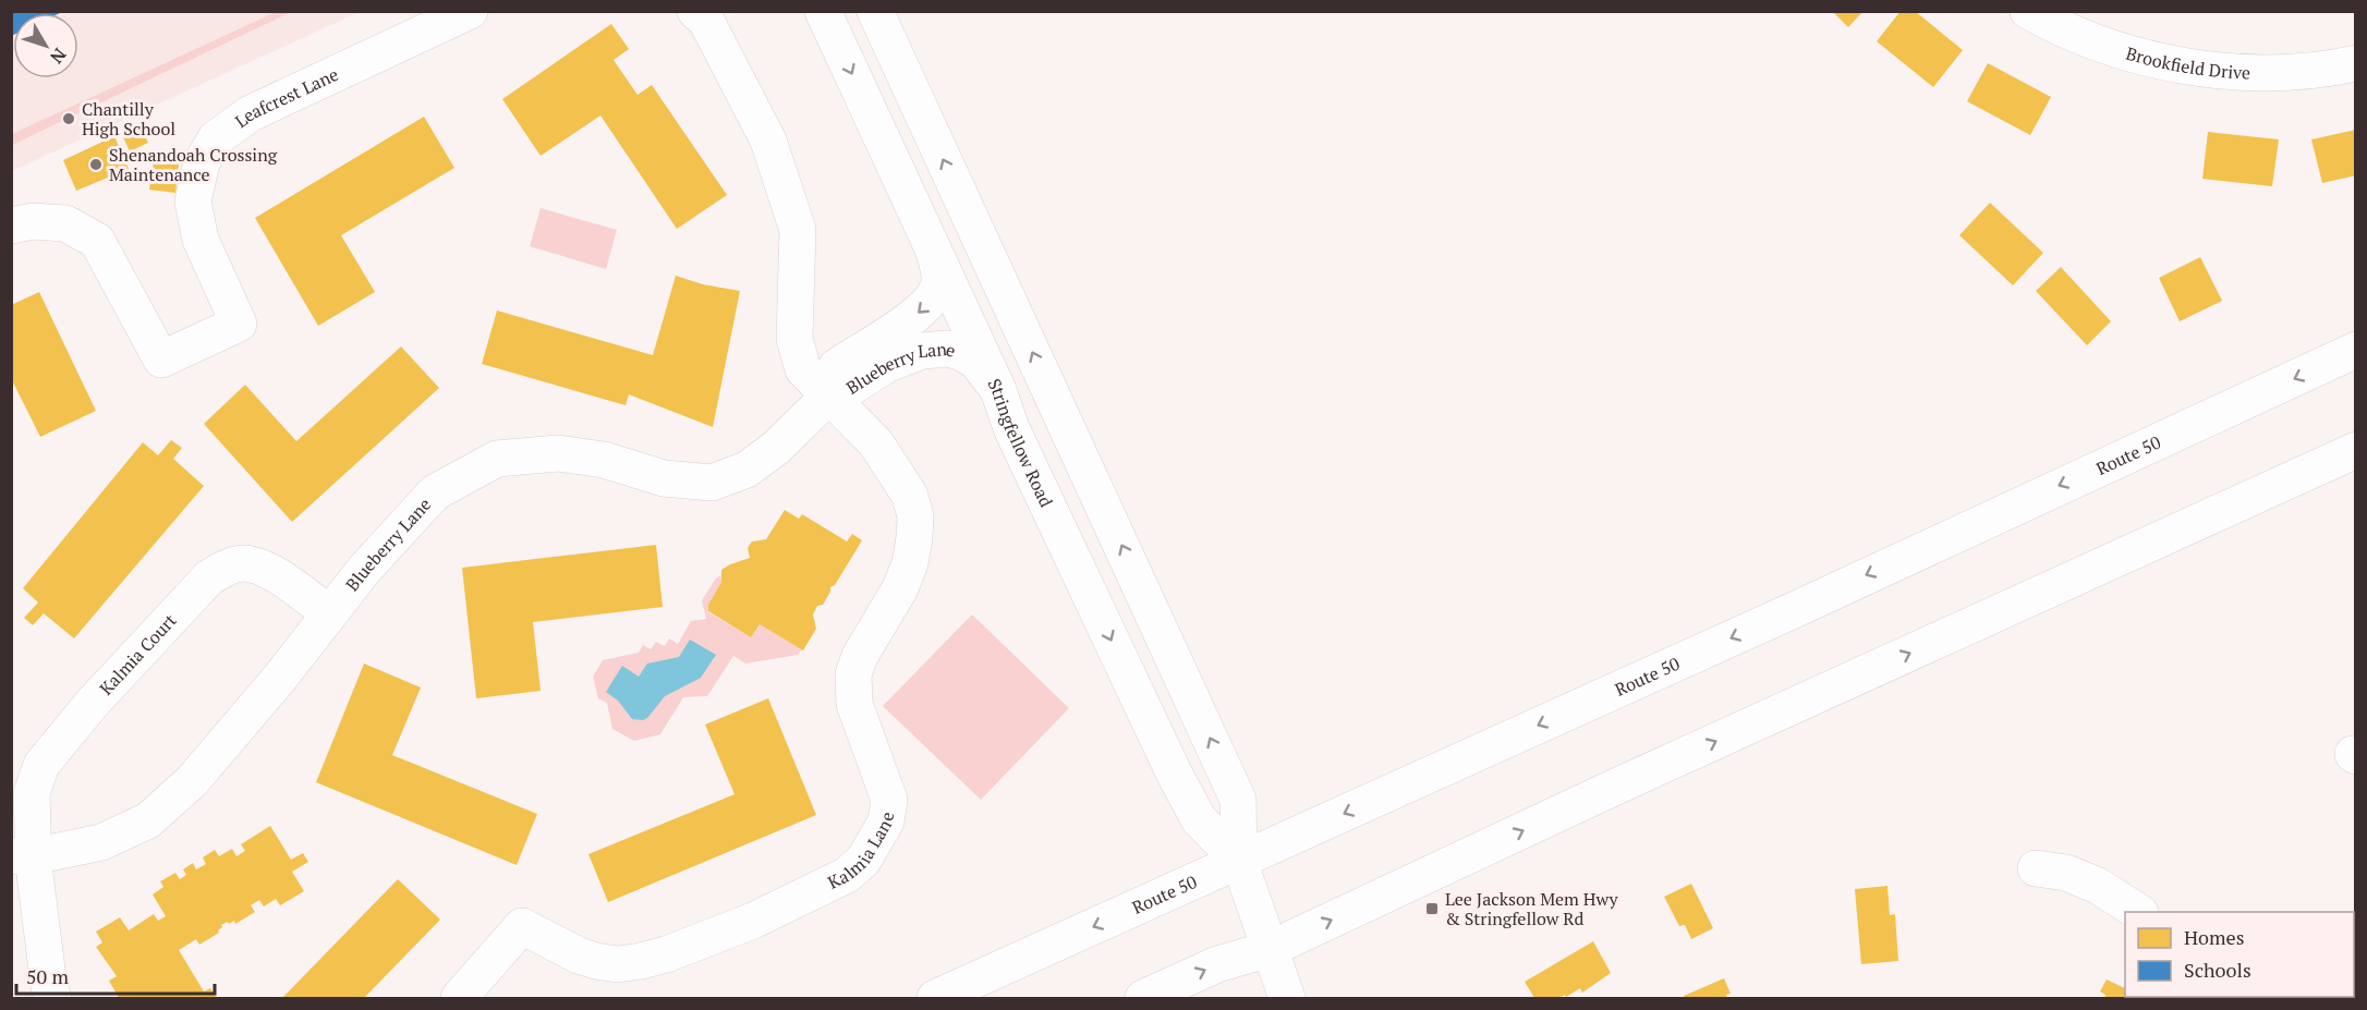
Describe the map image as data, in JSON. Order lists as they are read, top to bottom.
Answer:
{
  "streets": {
    "main road": [
      "Brookfield Drive",
      "Leafcrest Lane",
      "Blueberry Lane",
      "Stringfellow Road",
      "Route 50",
      "Kalmia Court",
      "Kalmia Lane"
    ]
  },
  "crossings": [
    ["Blueberry Lane", "Stringfellow Road"],
    ["Blueberry Lane", "Kalmia Court"],
    ["Blueberry Lane", "Kalmia Lane"],
    ["Stringfellow Road", "Route 50"]
  ],
  "places": {
    "other": ["Chantilly High School", "Shenandoah Crossing Maintenance"],
    "transit": ["Lee Jackson Mem Hwy & Stringfellow Rd"]
  },
  "legend": ["Homes", "Schools"],
  "scale_bar": "50 m",
  "north": "bottom right"
}
